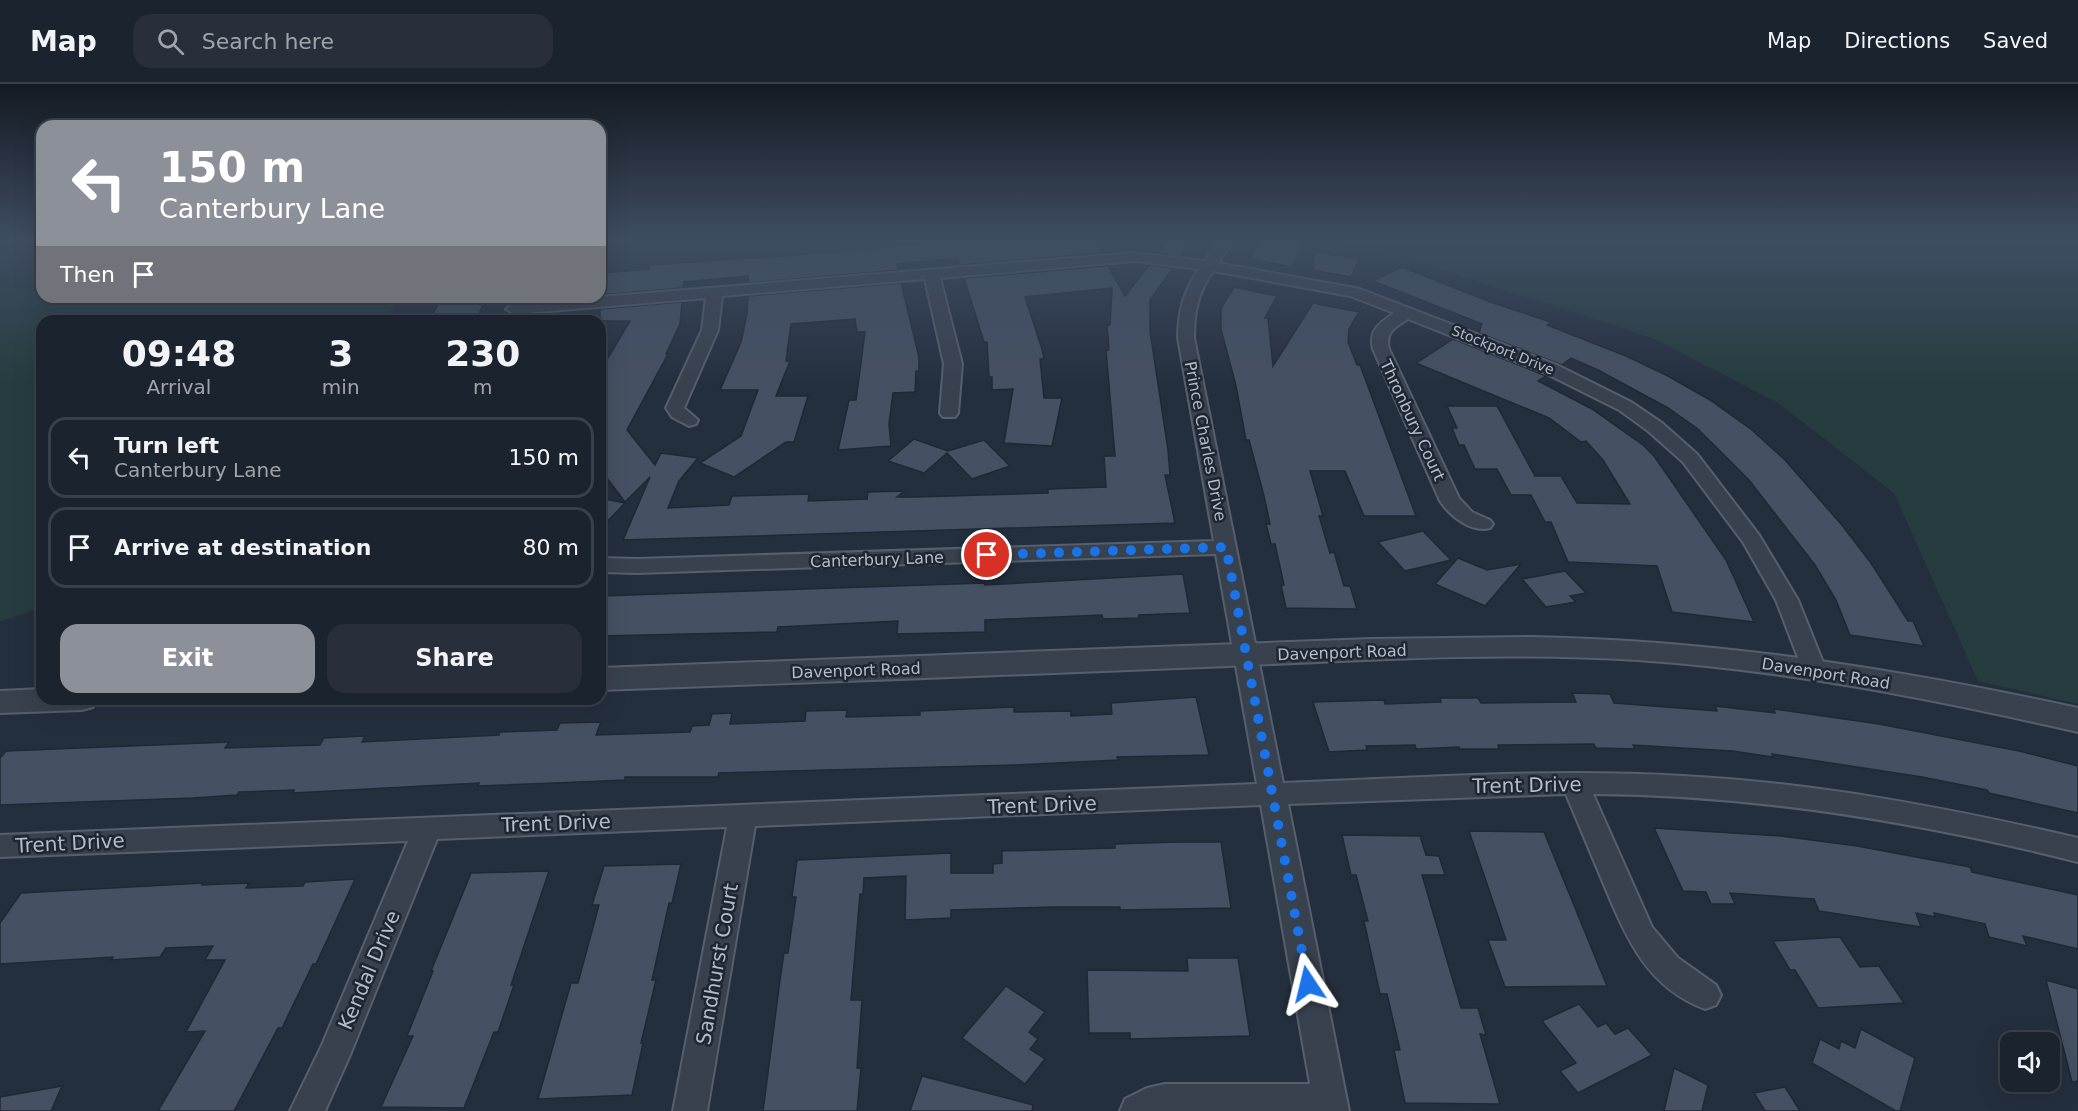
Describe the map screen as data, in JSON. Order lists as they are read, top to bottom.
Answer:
{
  "streets": {
    "street": [
      "Stockport Drive",
      "Thronbury Court",
      "Prince Charles Drive",
      "Canterbury Lane",
      "Davenport Road",
      "Trent Drive",
      "Sandhurst Court",
      "Kendal Drive"
    ]
  },
  "crossings": [
    ["Stockport Drive", "Thronbury Court"],
    ["Stockport Drive", "Davenport Road"],
    ["Prince Charles Drive", "Canterbury Lane"],
    ["Prince Charles Drive", "Davenport Road"],
    ["Prince Charles Drive", "Trent Drive"],
    ["Trent Drive", "Sandhurst Court"],
    ["Trent Drive", "Kendal Drive"]
  ],
  "page": {
    "header": "Map",
    "search": "Search here",
    "nav": ["Map", "Directions", "Saved"],
    "turn": ["150 m", "Canterbury Lane"],
    "then": "Then",
    "eta": [
      "09:48",
      "Arrival",
      "3",
      "min",
      "230",
      "m"
    ],
    "list": [
      {
        "name": "Turn left",
        "note": "Canterbury Lane",
        "value": "150 m"
      },
      {
        "name": "Arrive at destination",
        "value": "80 m"
      }
    ],
    "buttons": ["Exit", "Share"]
  }
}
